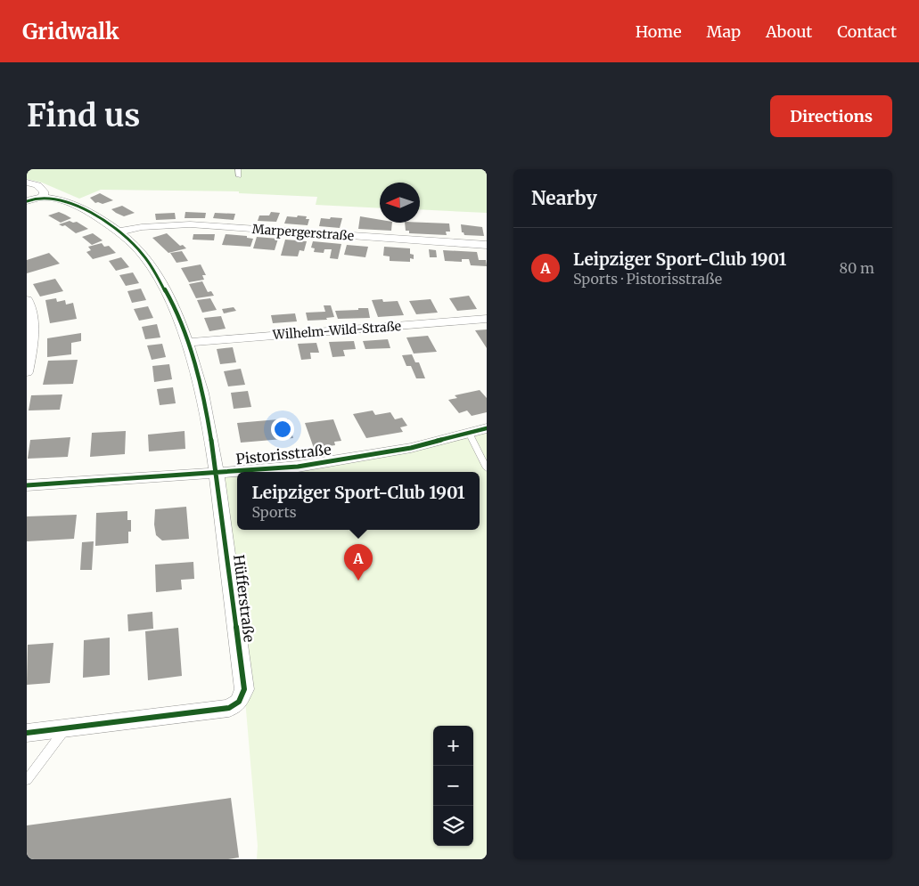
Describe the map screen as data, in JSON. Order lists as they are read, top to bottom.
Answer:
{
  "streets": {
    "street": [
      "Marpergerstraße",
      "Wilhelm-Wild-Straße",
      "Pistorisstraße",
      "Hüfferstraße"
    ]
  },
  "crossings": [
    ["Marpergerstraße", "Hüfferstraße"],
    ["Wilhelm-Wild-Straße", "Hüfferstraße"],
    ["Pistorisstraße", "Hüfferstraße"]
  ],
  "north": "left",
  "page": {
    "header": "Gridwalk",
    "nav": [
      "Home",
      "Map",
      "About",
      "Contact"
    ],
    "buttons": "Directions",
    "title": "Find us",
    "heading": "Nearby",
    "list": [
      {
        "mark": "A",
        "name": "Leipziger Sport-Club 1901",
        "note": "Sports · Pistorisstraße",
        "value": "80 m"
      }
    ],
    "popup": ["Leipziger Sport-Club 1901", "Sports"],
    "pins": "A",
    "map_buttons": ["+", "−"]
  }
}
